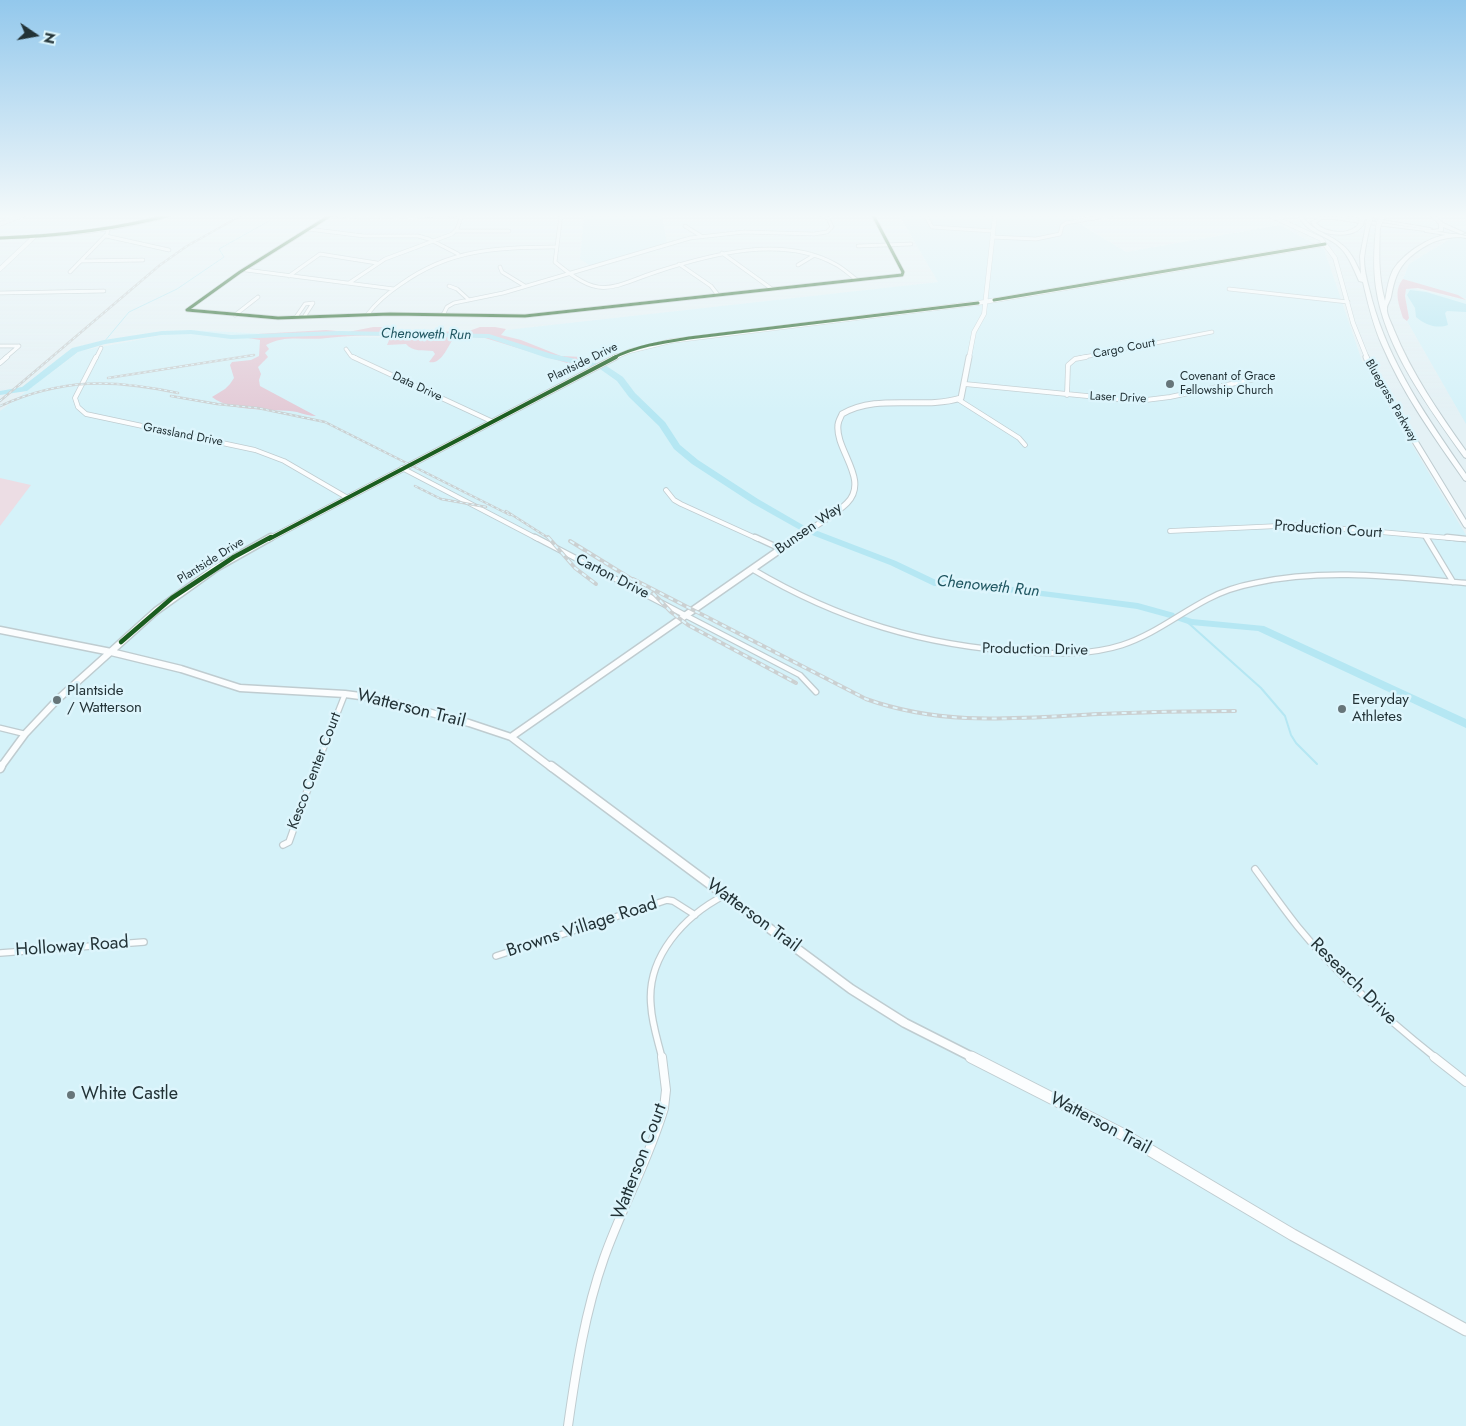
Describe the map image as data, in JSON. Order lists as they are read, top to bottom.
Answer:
{
  "streets": {
    "street": [
      "Cargo Court",
      "Plantside Drive",
      "Data Drive",
      "Laser Drive",
      "Bluegrass Parkway",
      "Grassland Drive",
      "Bunsen Way",
      "Production Court",
      "Carton Drive",
      "Production Drive",
      "Watterson Trail",
      "Kesco Center Court",
      "Browns Village Road",
      "Holloway Road",
      "Research Drive",
      "Watterson Court"
    ]
  },
  "crossings": [
    ["Cargo Court", "Laser Drive"],
    ["Plantside Drive", "Data Drive"],
    ["Plantside Drive", "Grassland Drive"],
    ["Plantside Drive", "Carton Drive"],
    ["Plantside Drive", "Watterson Trail"],
    ["Bunsen Way", "Carton Drive"],
    ["Bunsen Way", "Production Drive"],
    ["Bunsen Way", "Watterson Trail"],
    ["Watterson Trail", "Kesco Center Court"],
    ["Watterson Trail", "Watterson Court"],
    ["Browns Village Road", "Watterson Court"]
  ],
  "water": ["Chenoweth Run"],
  "places": [
    "Covenant of Grace Fellowship Church",
    "Plantside / Watterson",
    "Everyday Athletes",
    "White Castle"
  ],
  "north": "right"
}
